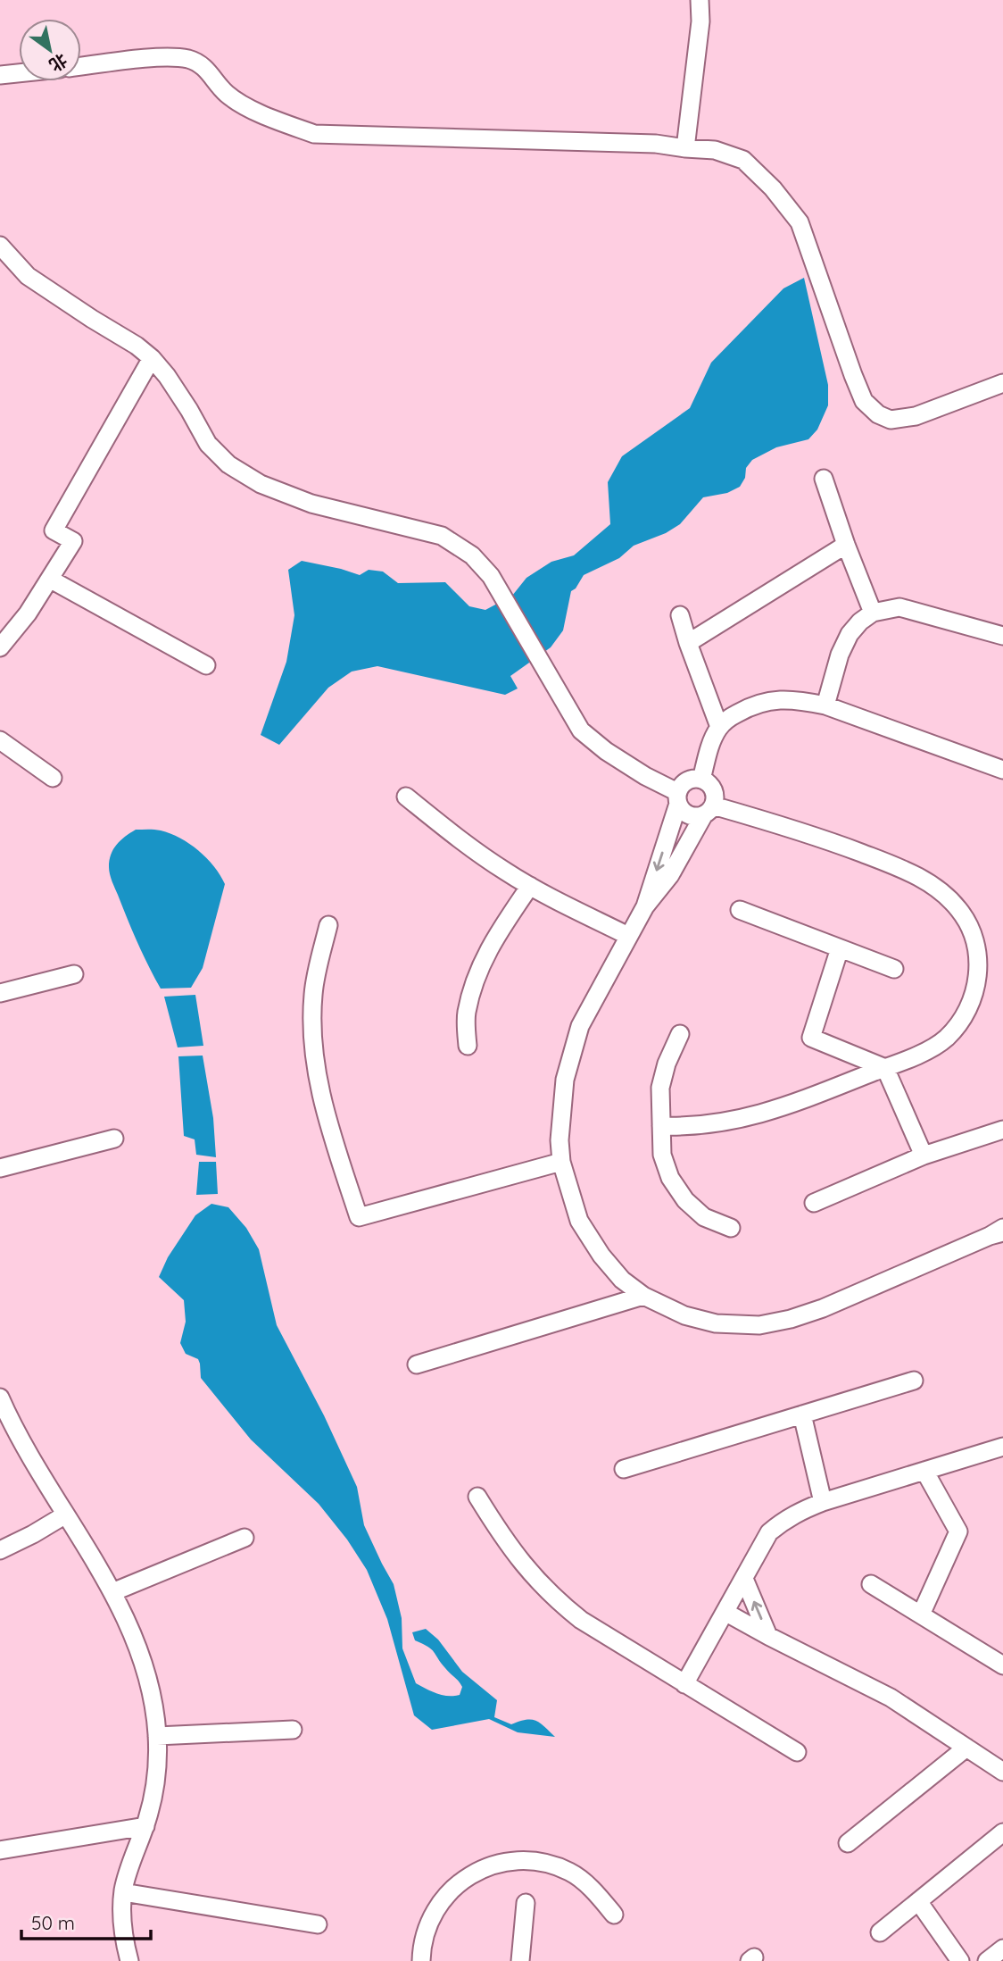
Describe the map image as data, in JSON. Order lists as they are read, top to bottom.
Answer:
{
  "scale_bar": "50 m",
  "north": "bottom right"
}
